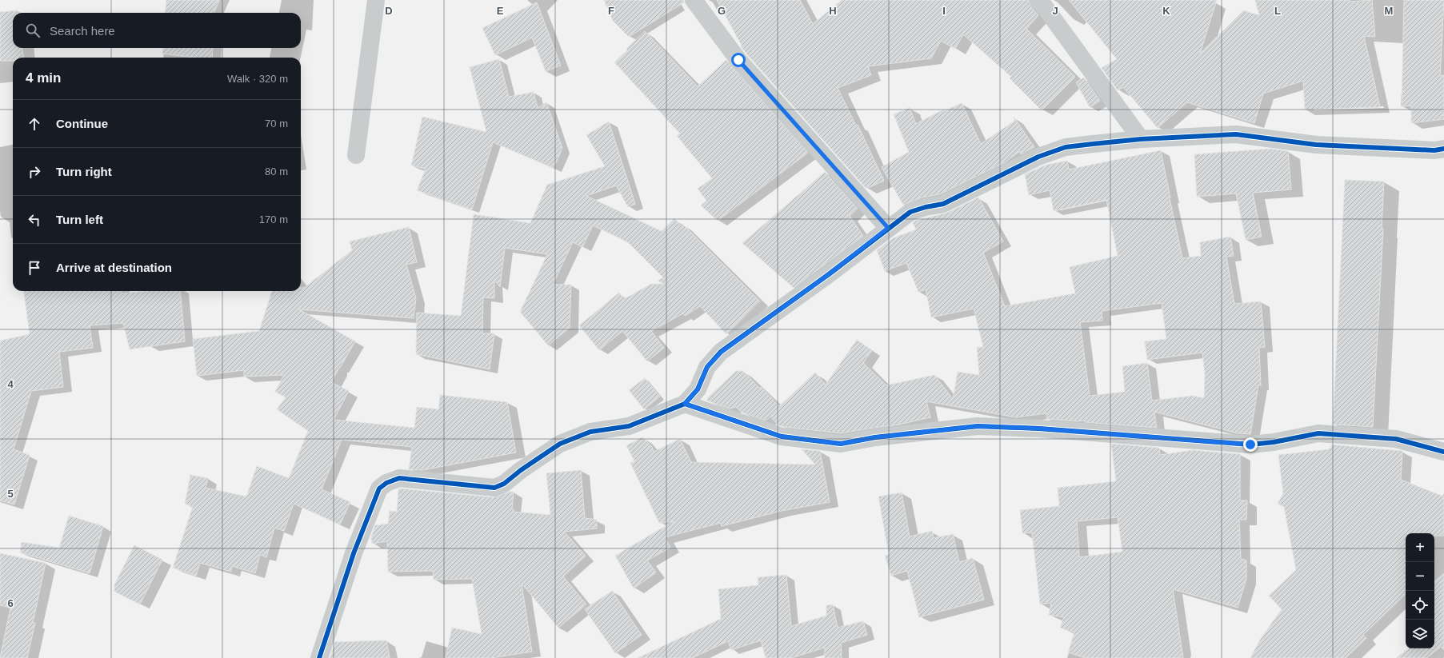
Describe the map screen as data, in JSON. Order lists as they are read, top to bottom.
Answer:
{
  "page": {
    "search": "Search here",
    "heading": ["4 min", "Walk · 320 m"],
    "list": [
      ["Continue", "70 m"],
      ["Turn right", "80 m"],
      ["Turn left", "170 m"],
      "Arrive at destination"
    ],
    "map_buttons": ["+", "−"]
  },
  "grid": {
    "columns": [
      "D",
      "E",
      "F",
      "G",
      "H",
      "I",
      "J",
      "K",
      "L",
      "M"
    ],
    "rows": ["4", "5", "6"]
  }
}
